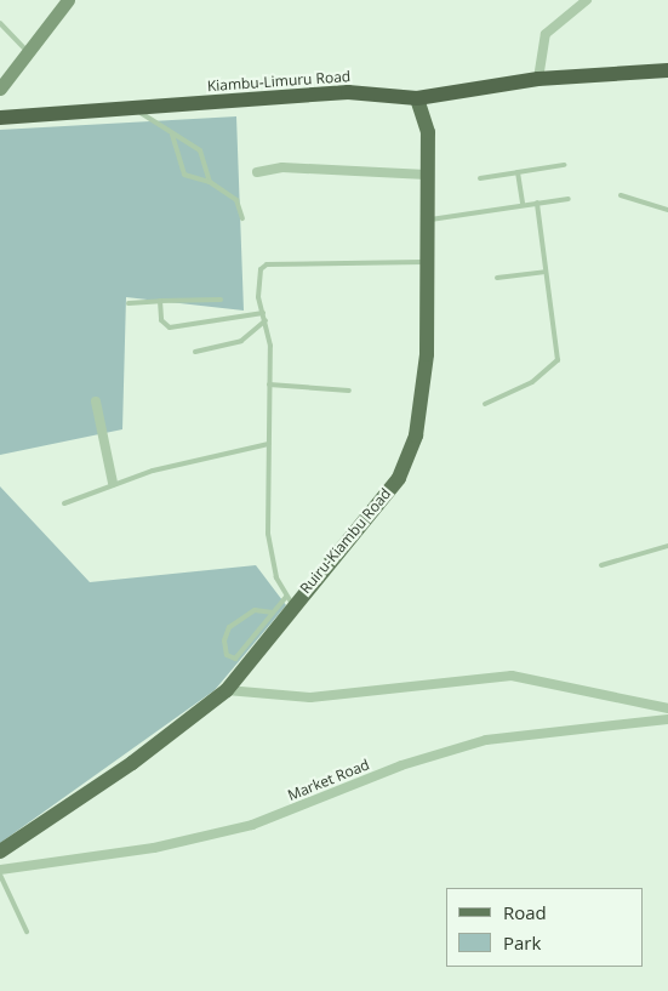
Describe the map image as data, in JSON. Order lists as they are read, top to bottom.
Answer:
{
  "streets": {
    "highway": ["Kiambu-Limuru Road"],
    "main road": ["Ruiru-Kiambu Road"],
    "street": ["Market Road"]
  },
  "crossings": [
    ["Kiambu-Limuru Road", "Ruiru-Kiambu Road"]
  ],
  "legend": ["Road", "Park"]
}
